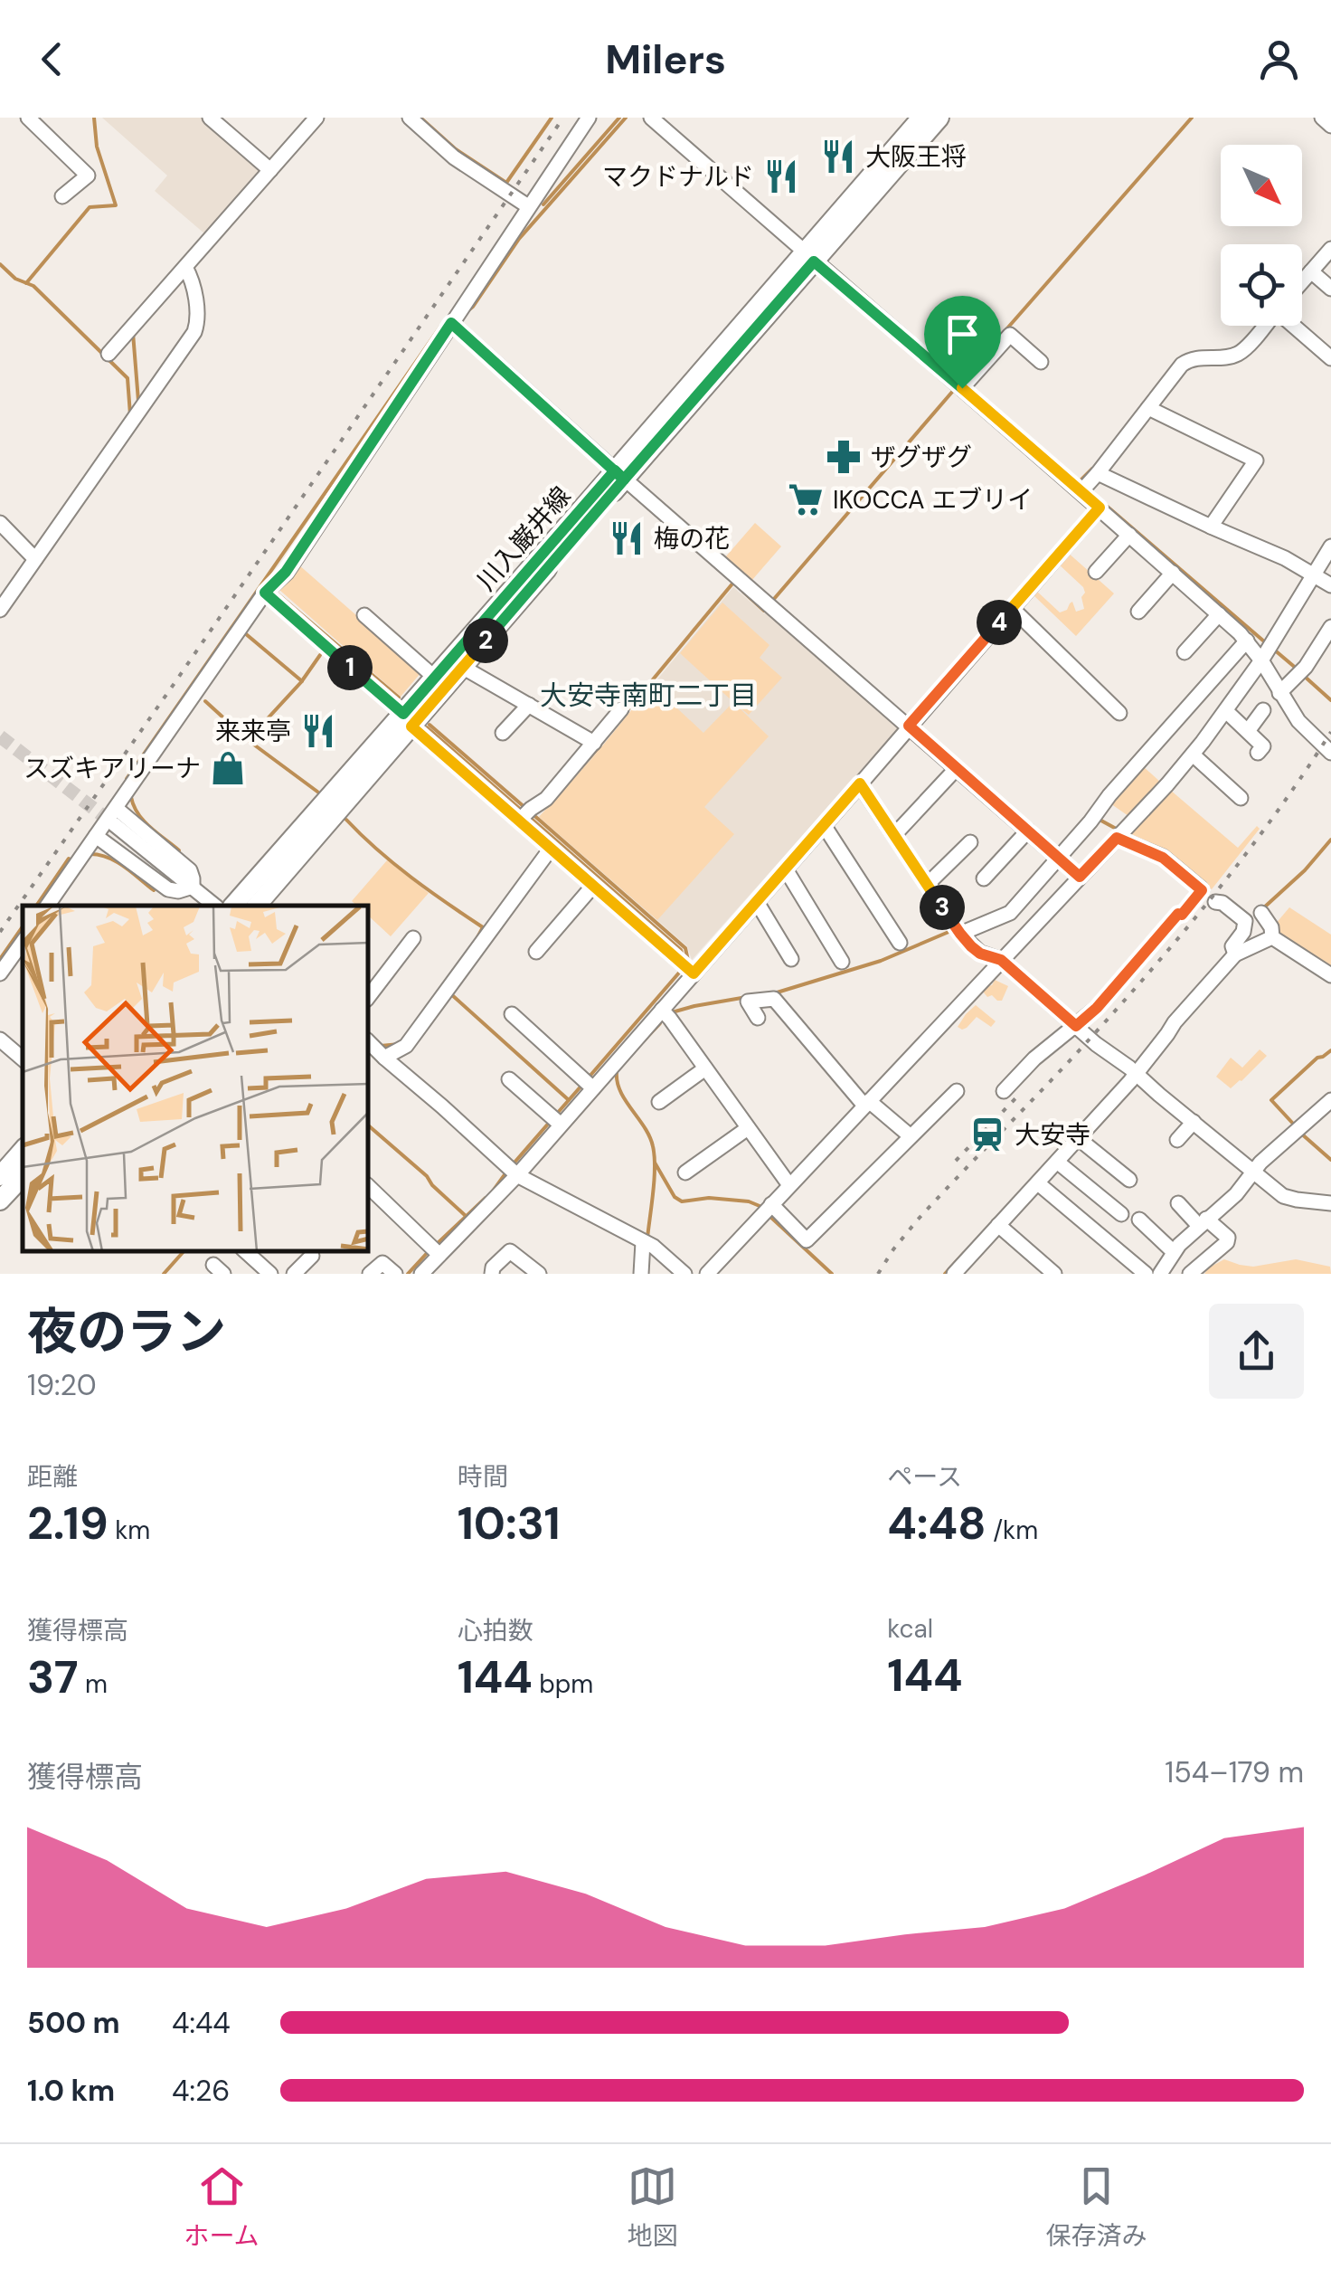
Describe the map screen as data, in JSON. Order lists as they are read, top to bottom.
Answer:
{
  "streets": {
    "main road": ["川入巌井線"]
  },
  "districts": ["大安寺南町二丁目"],
  "places": {
    "restaurant": [
      "大阪王将",
      "マクドナルド",
      "梅の花",
      "来来亭"
    ],
    "pharmacy": ["ザグザグ"],
    "supermarket": ["IKOCCA エブリイ"],
    "shop": ["スズキアリーナ"],
    "station": ["大安寺"]
  },
  "north": "bottom right",
  "page": {
    "header": "Milers",
    "pins": [
      "4",
      "2",
      "1",
      "3"
    ],
    "heading": ["夜のラン", "19:20"],
    "stats": [
      ["距離", "2.19 km"],
      ["時間", "10:31"],
      ["ペース", "4:48 /km"],
      ["獲得標高", "37 m"],
      ["心拍数", "144 bpm"],
      ["kcal", "144"]
    ],
    "chart": ["獲得標高", "154–179 m"],
    "list": [
      {
        "name": "500 m",
        "note": "4:44"
      },
      {
        "name": "1.0 km",
        "note": "4:26"
      }
    ],
    "tabs": ["ホーム", "地図", "保存済み"]
  }
}
